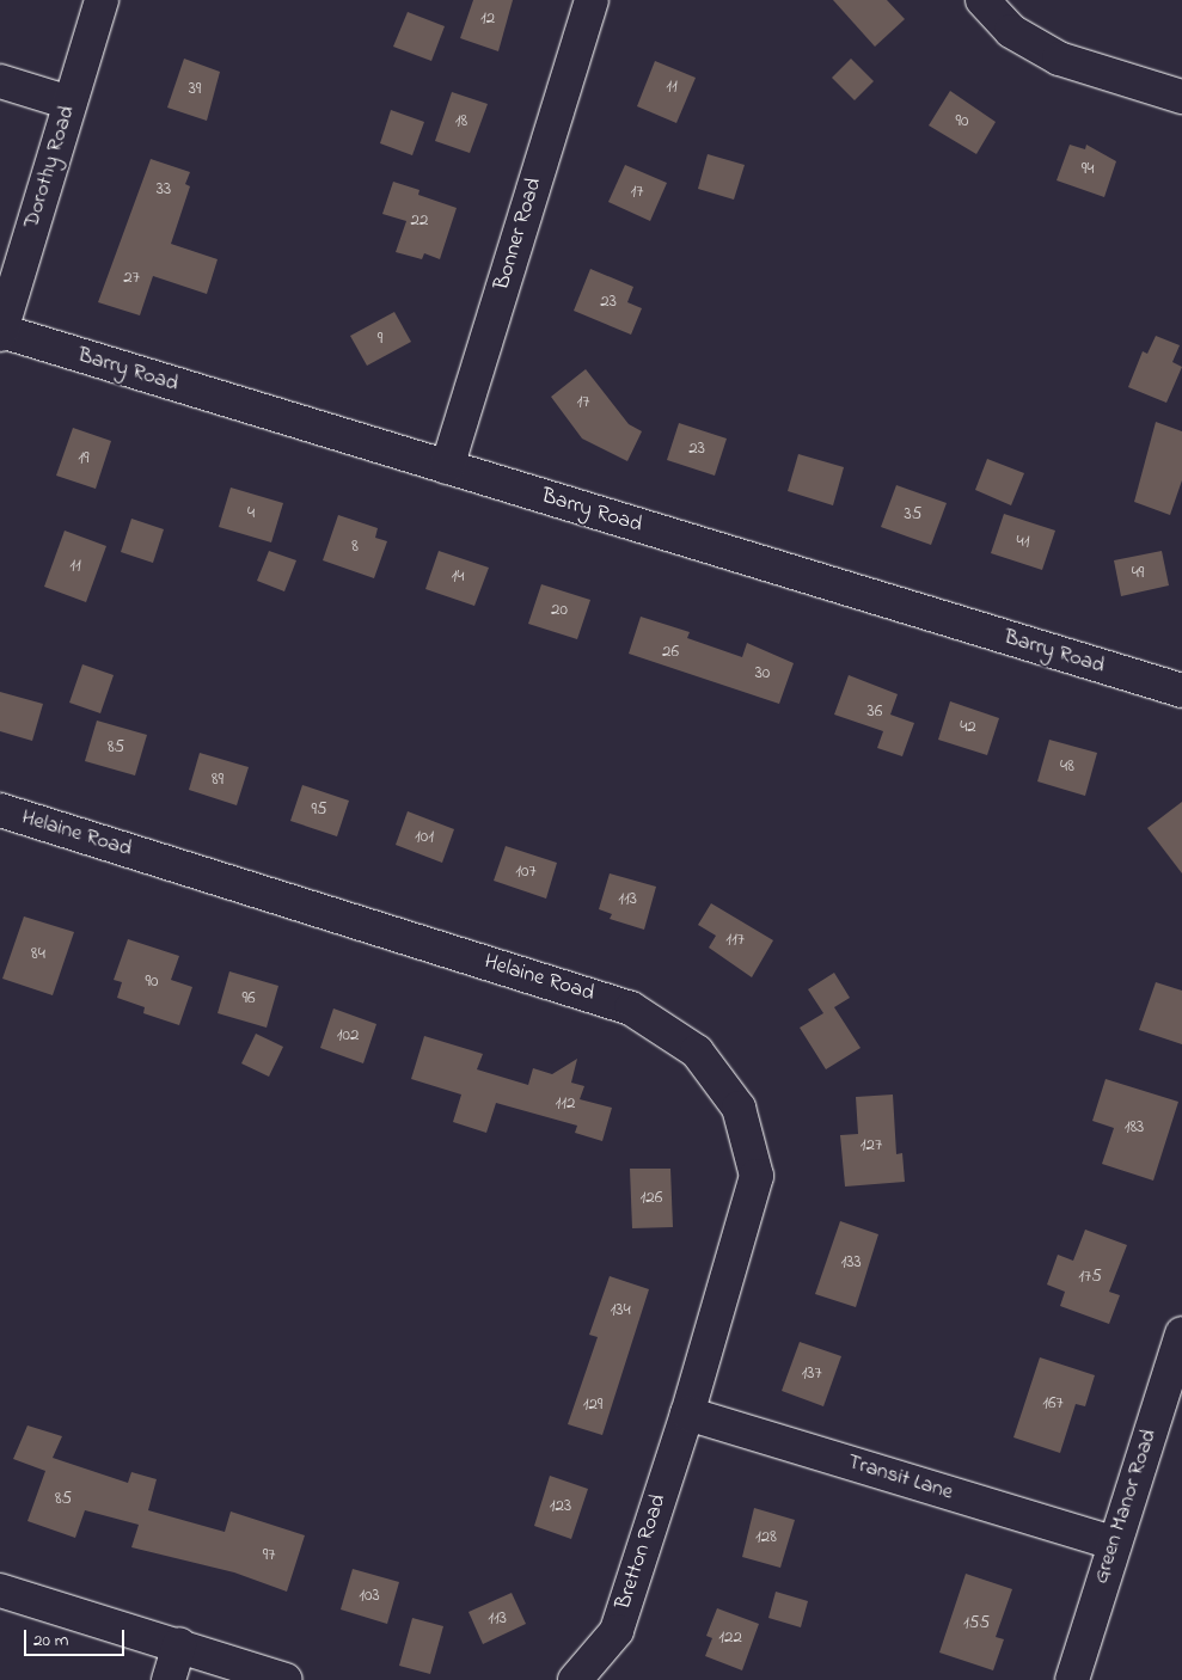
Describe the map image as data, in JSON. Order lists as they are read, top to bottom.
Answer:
{
  "streets": {
    "street": [
      "Dorothy Road",
      "Bonner Road",
      "Barry Road",
      "Helaine Road",
      "Transit Lane",
      "Green Manor Road",
      "Bretton Road"
    ]
  },
  "crossings": [
    ["Dorothy Road", "Barry Road"],
    ["Bonner Road", "Barry Road"],
    ["Helaine Road", "Transit Lane"],
    ["Helaine Road", "Bretton Road"],
    ["Transit Lane", "Green Manor Road"],
    ["Transit Lane", "Bretton Road"]
  ],
  "house_numbers": [
    "12",
    "11",
    "39",
    "18",
    "90",
    "94",
    "33",
    "17",
    "22",
    "27",
    "23",
    "9",
    "17",
    "23",
    "19",
    "4",
    "35",
    "41",
    "8",
    "11",
    "49",
    "14",
    "20",
    "26",
    "30",
    "36",
    "42",
    "85",
    "48",
    "89",
    "95",
    "101",
    "107",
    "113",
    "117",
    "84",
    "90",
    "96",
    "102",
    "112",
    "183",
    "127",
    "126",
    "133",
    "175",
    "134",
    "137",
    "167",
    "129",
    "85",
    "123",
    "128",
    "97",
    "103",
    "113",
    "155",
    "122"
  ],
  "scale_bar": "20 m"
}
